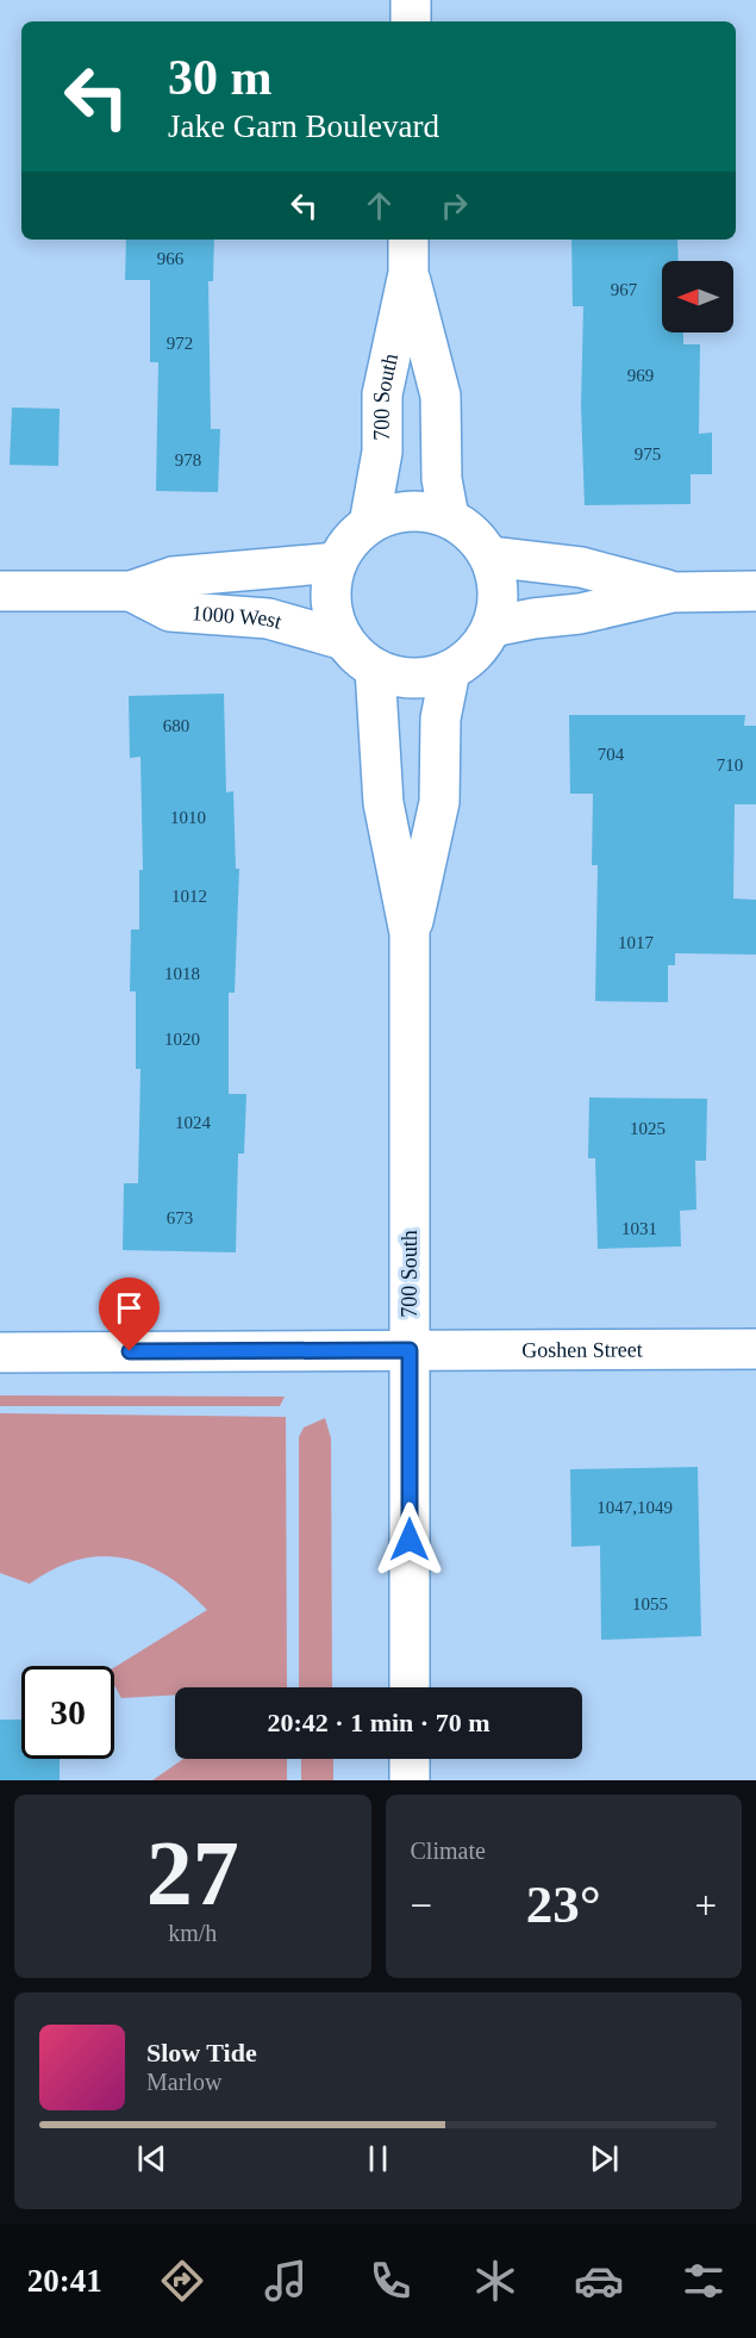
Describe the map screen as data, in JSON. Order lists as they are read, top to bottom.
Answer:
{
  "streets": {
    "street": ["700 South", "1000 West", "Goshen Street"]
  },
  "crossings": [
    ["700 South", "1000 West"],
    ["700 South", "Goshen Street"]
  ],
  "house_numbers": [
    "966",
    "967",
    "972",
    "969",
    "975",
    "978",
    "680",
    "704",
    "710",
    "1010",
    "1012",
    "1017",
    "1018",
    "1020",
    "1024",
    "1025",
    "673",
    "1031",
    "1047,1049",
    "1055"
  ],
  "north": "left",
  "page": {
    "turn": ["30 m", "Jake Garn Boulevard"],
    "limit": "30",
    "trip": "20:42 · 1 min · 70 m",
    "tile": [
      ["27", "km/h"],
      "Climate"
    ],
    "heat": ["−", "23°", "+"],
    "song": ["Slow Tide", "Marlow"],
    "tabs": "20:41"
  }
}
